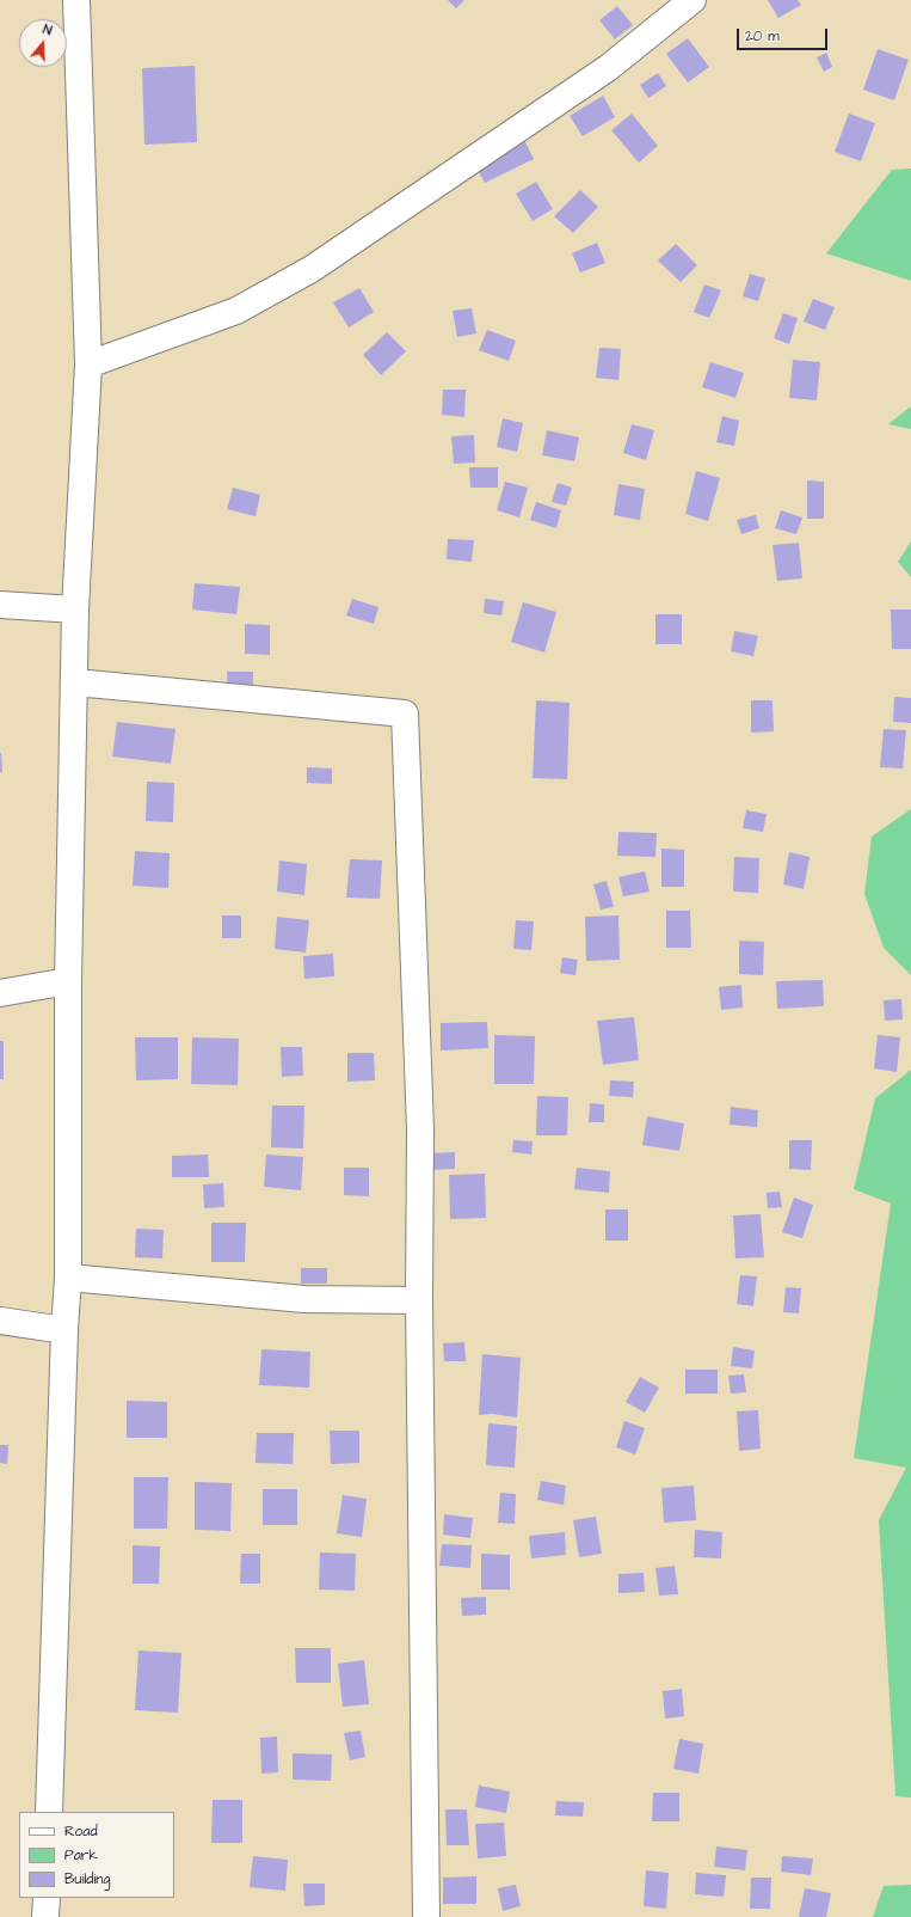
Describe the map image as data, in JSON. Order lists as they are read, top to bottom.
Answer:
{
  "legend": ["Road", "Park", "Building"],
  "scale_bar": "20 m",
  "north": "top"
}
